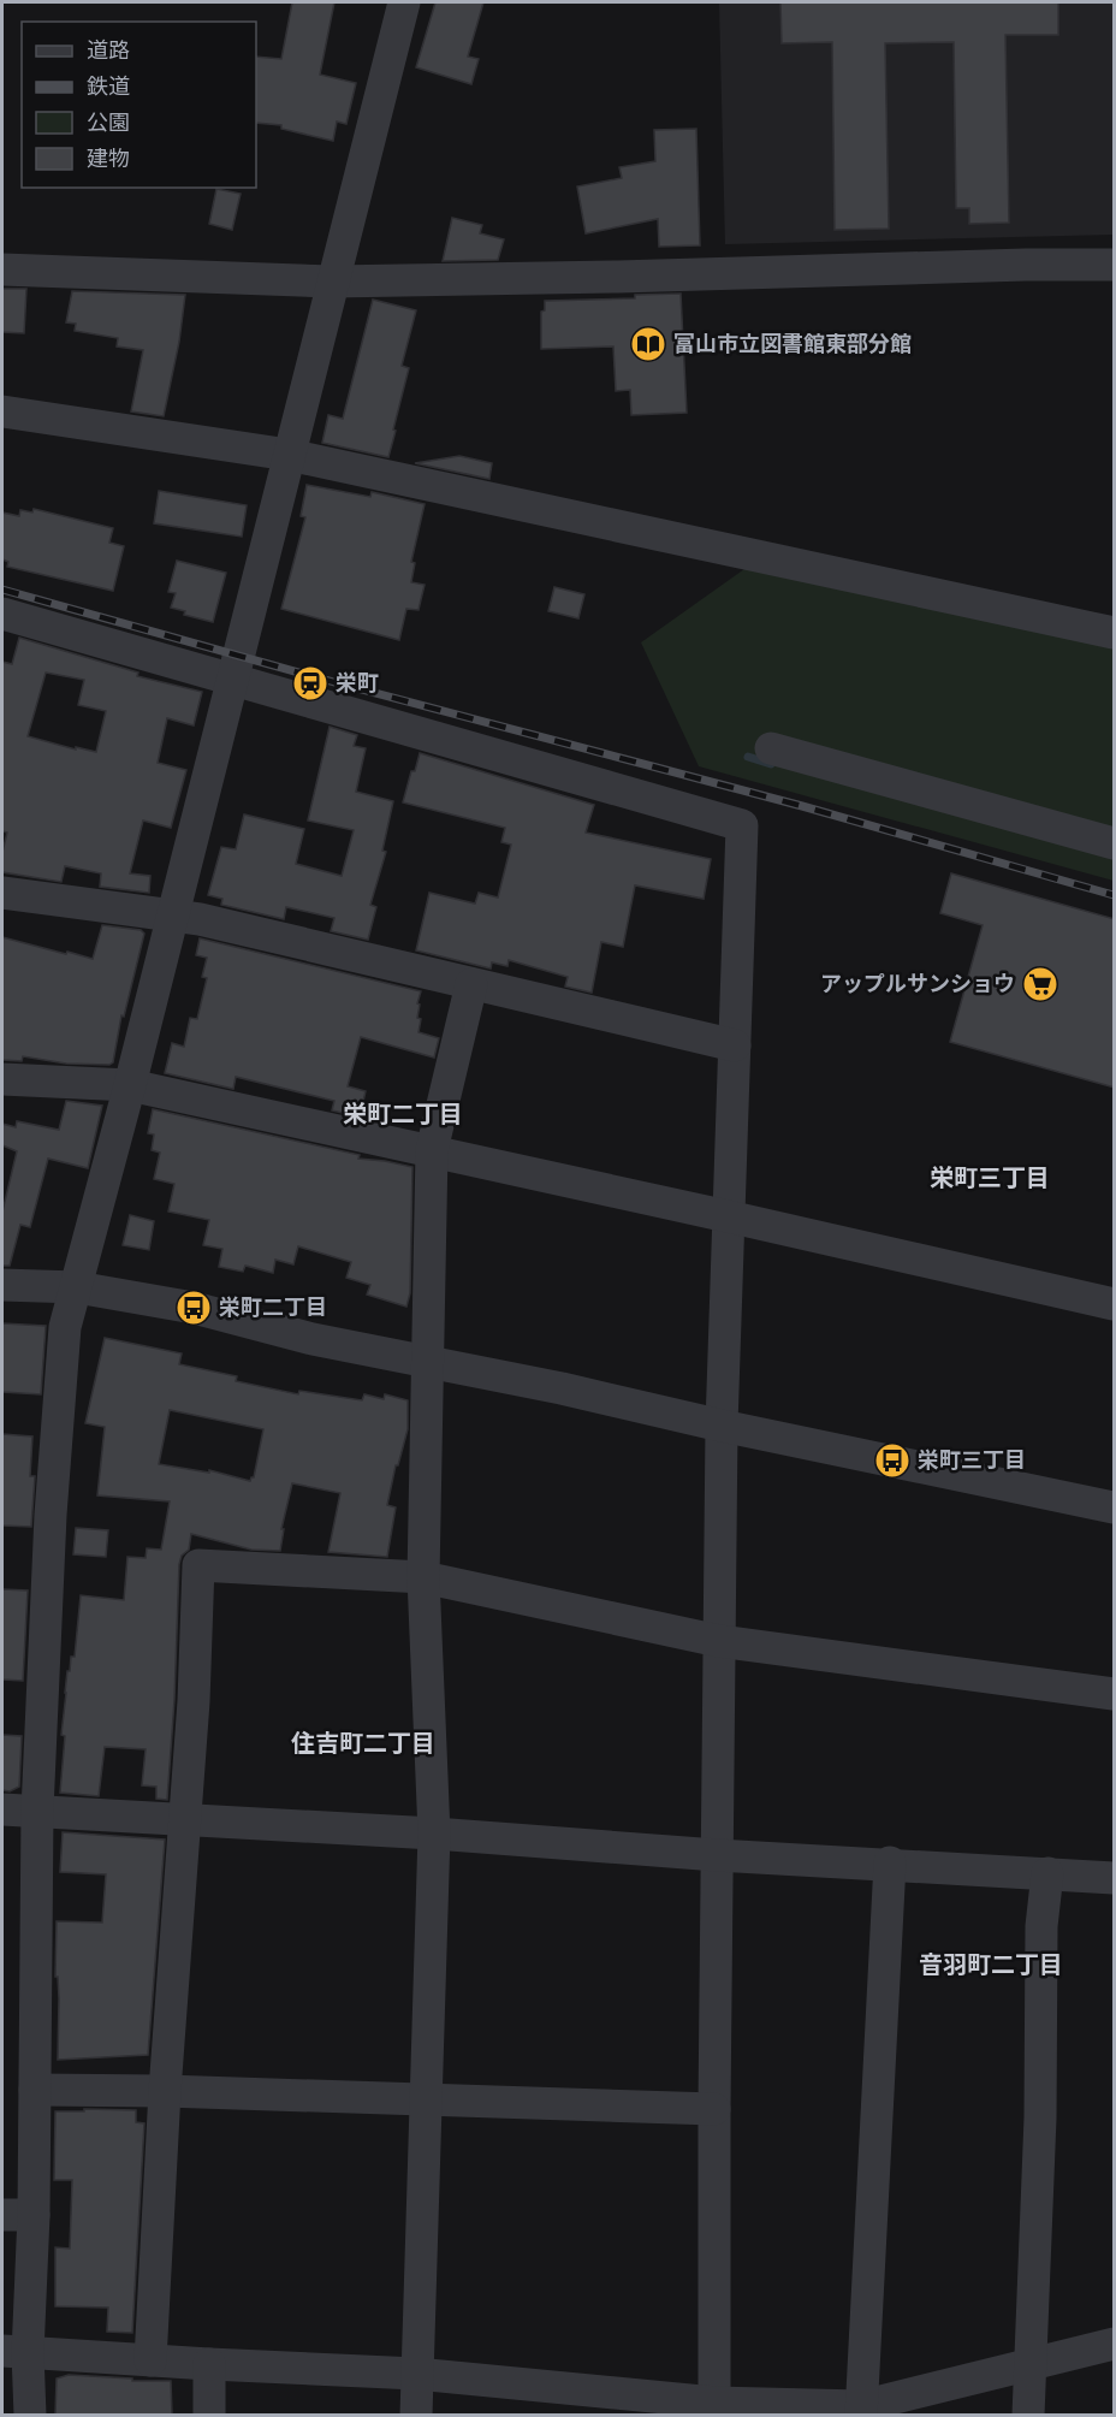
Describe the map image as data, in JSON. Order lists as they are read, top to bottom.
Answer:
{
  "districts": [
    "栄町二丁目",
    "栄町三丁目",
    "住吉町二丁目",
    "音羽町二丁目"
  ],
  "places": {
    "library": ["富山市立図書館東部分館"],
    "station": ["栄町"],
    "supermarket": ["アップルサンショウ"],
    "bus stop": ["栄町二丁目", "栄町三丁目"]
  },
  "legend": [
    "道路",
    "鉄道",
    "公園",
    "建物"
  ]
}
